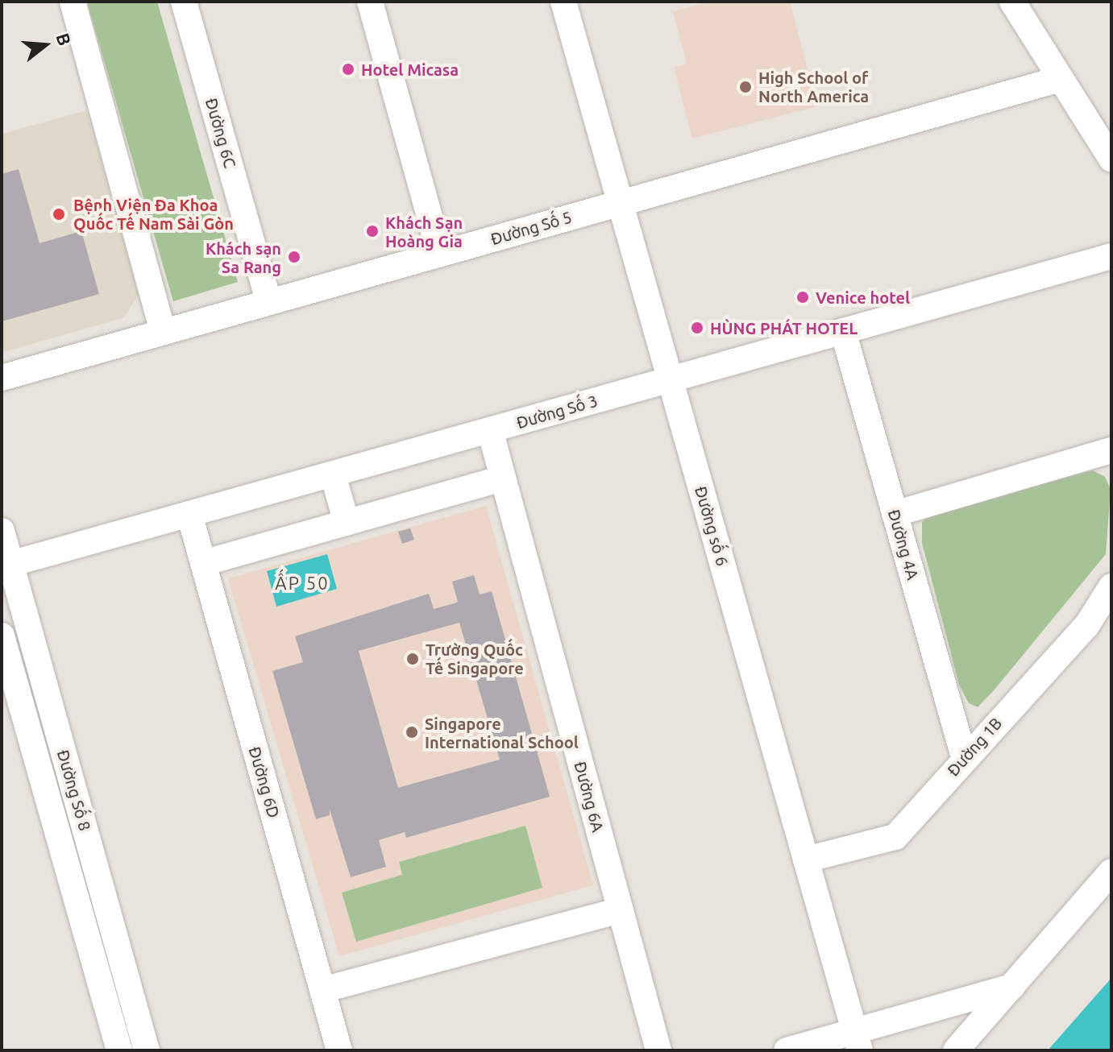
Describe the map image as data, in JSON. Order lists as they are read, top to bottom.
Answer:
{
  "streets": {
    "street": [
      "Đường 6C",
      "Đường Số 5",
      "Đường Số 3",
      "Đường số 6",
      "Đường 4A",
      "Đường 1B",
      "Đường 6D",
      "Đường Số 8",
      "Đường 6A"
    ]
  },
  "crossings": [
    ["Đường 6C", "Đường Số 5"],
    ["Đường Số 5", "Đường số 6"],
    ["Đường Số 3", "Đường số 6"],
    ["Đường Số 3", "Đường 4A"],
    ["Đường Số 3", "Đường 6D"],
    ["Đường Số 3", "Đường Số 8"],
    ["Đường Số 3", "Đường 6A"],
    ["Đường số 6", "Đường 1B"],
    ["Đường 4A", "Đường 1B"]
  ],
  "districts": ["ẤP 50"],
  "places": [
    "Hotel Micasa",
    "High School of North America",
    "Bệnh Viện Đa Khoa Quốc Tế Nam Sài Gòn",
    "Khách Sạn Hoàng Gia",
    "Khách sạn Sa Rang",
    "Venice hotel",
    "HÙNG PHÁT HOTEL",
    "Trường Quốc Tế Singapore",
    "Singapore International School"
  ],
  "north": "right"
}
